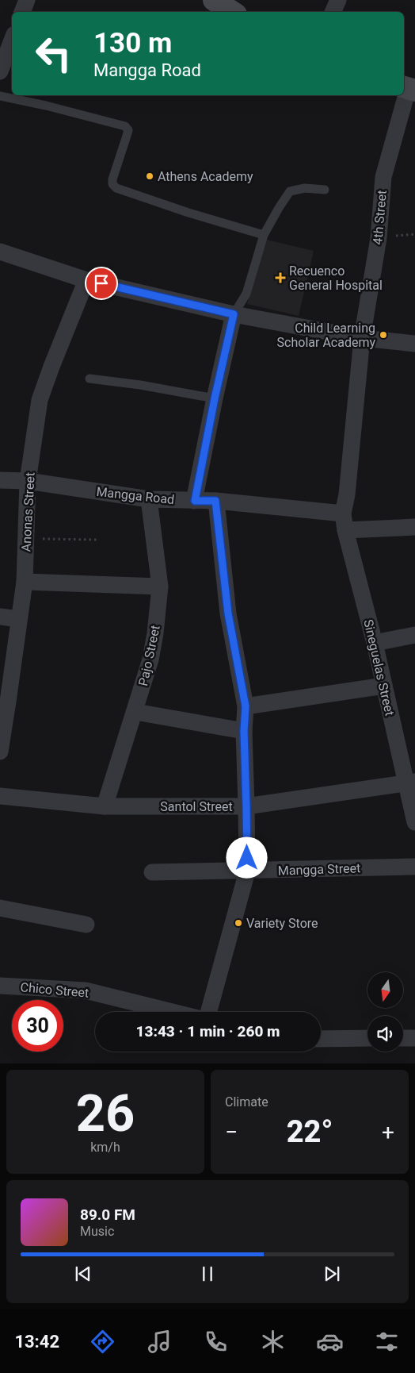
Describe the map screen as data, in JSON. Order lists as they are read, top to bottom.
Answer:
{
  "streets": {
    "street": [
      "4th Street",
      "Mangga Road",
      "Anonas Street",
      "Pajo Street",
      "Sineguelas Street",
      "Santol Street",
      "Mangga Street",
      "Chico Street"
    ]
  },
  "crossings": [
    ["4th Street", "Mangga Road"],
    ["4th Street", "Sineguelas Street"],
    ["Mangga Road", "Anonas Street"],
    ["Mangga Road", "Pajo Street"],
    ["Mangga Road", "Sineguelas Street"],
    ["Pajo Street", "Santol Street"],
    ["Sineguelas Street", "Santol Street"]
  ],
  "places": {
    "other": ["Athens Academy", "Child Learning Scholar Academy", "Variety Store"],
    "health": ["Recuenco General Hospital"]
  },
  "north": "bottom",
  "page": {
    "turn": ["130 m", "Mangga Road"],
    "limit": "30",
    "trip": "13:43 · 1 min · 260 m",
    "tile": [
      ["26", "km/h"],
      "Climate"
    ],
    "heat": ["−", "22°", "+"],
    "song": ["89.0 FM", "Music"],
    "tabs": "13:42"
  }
}
